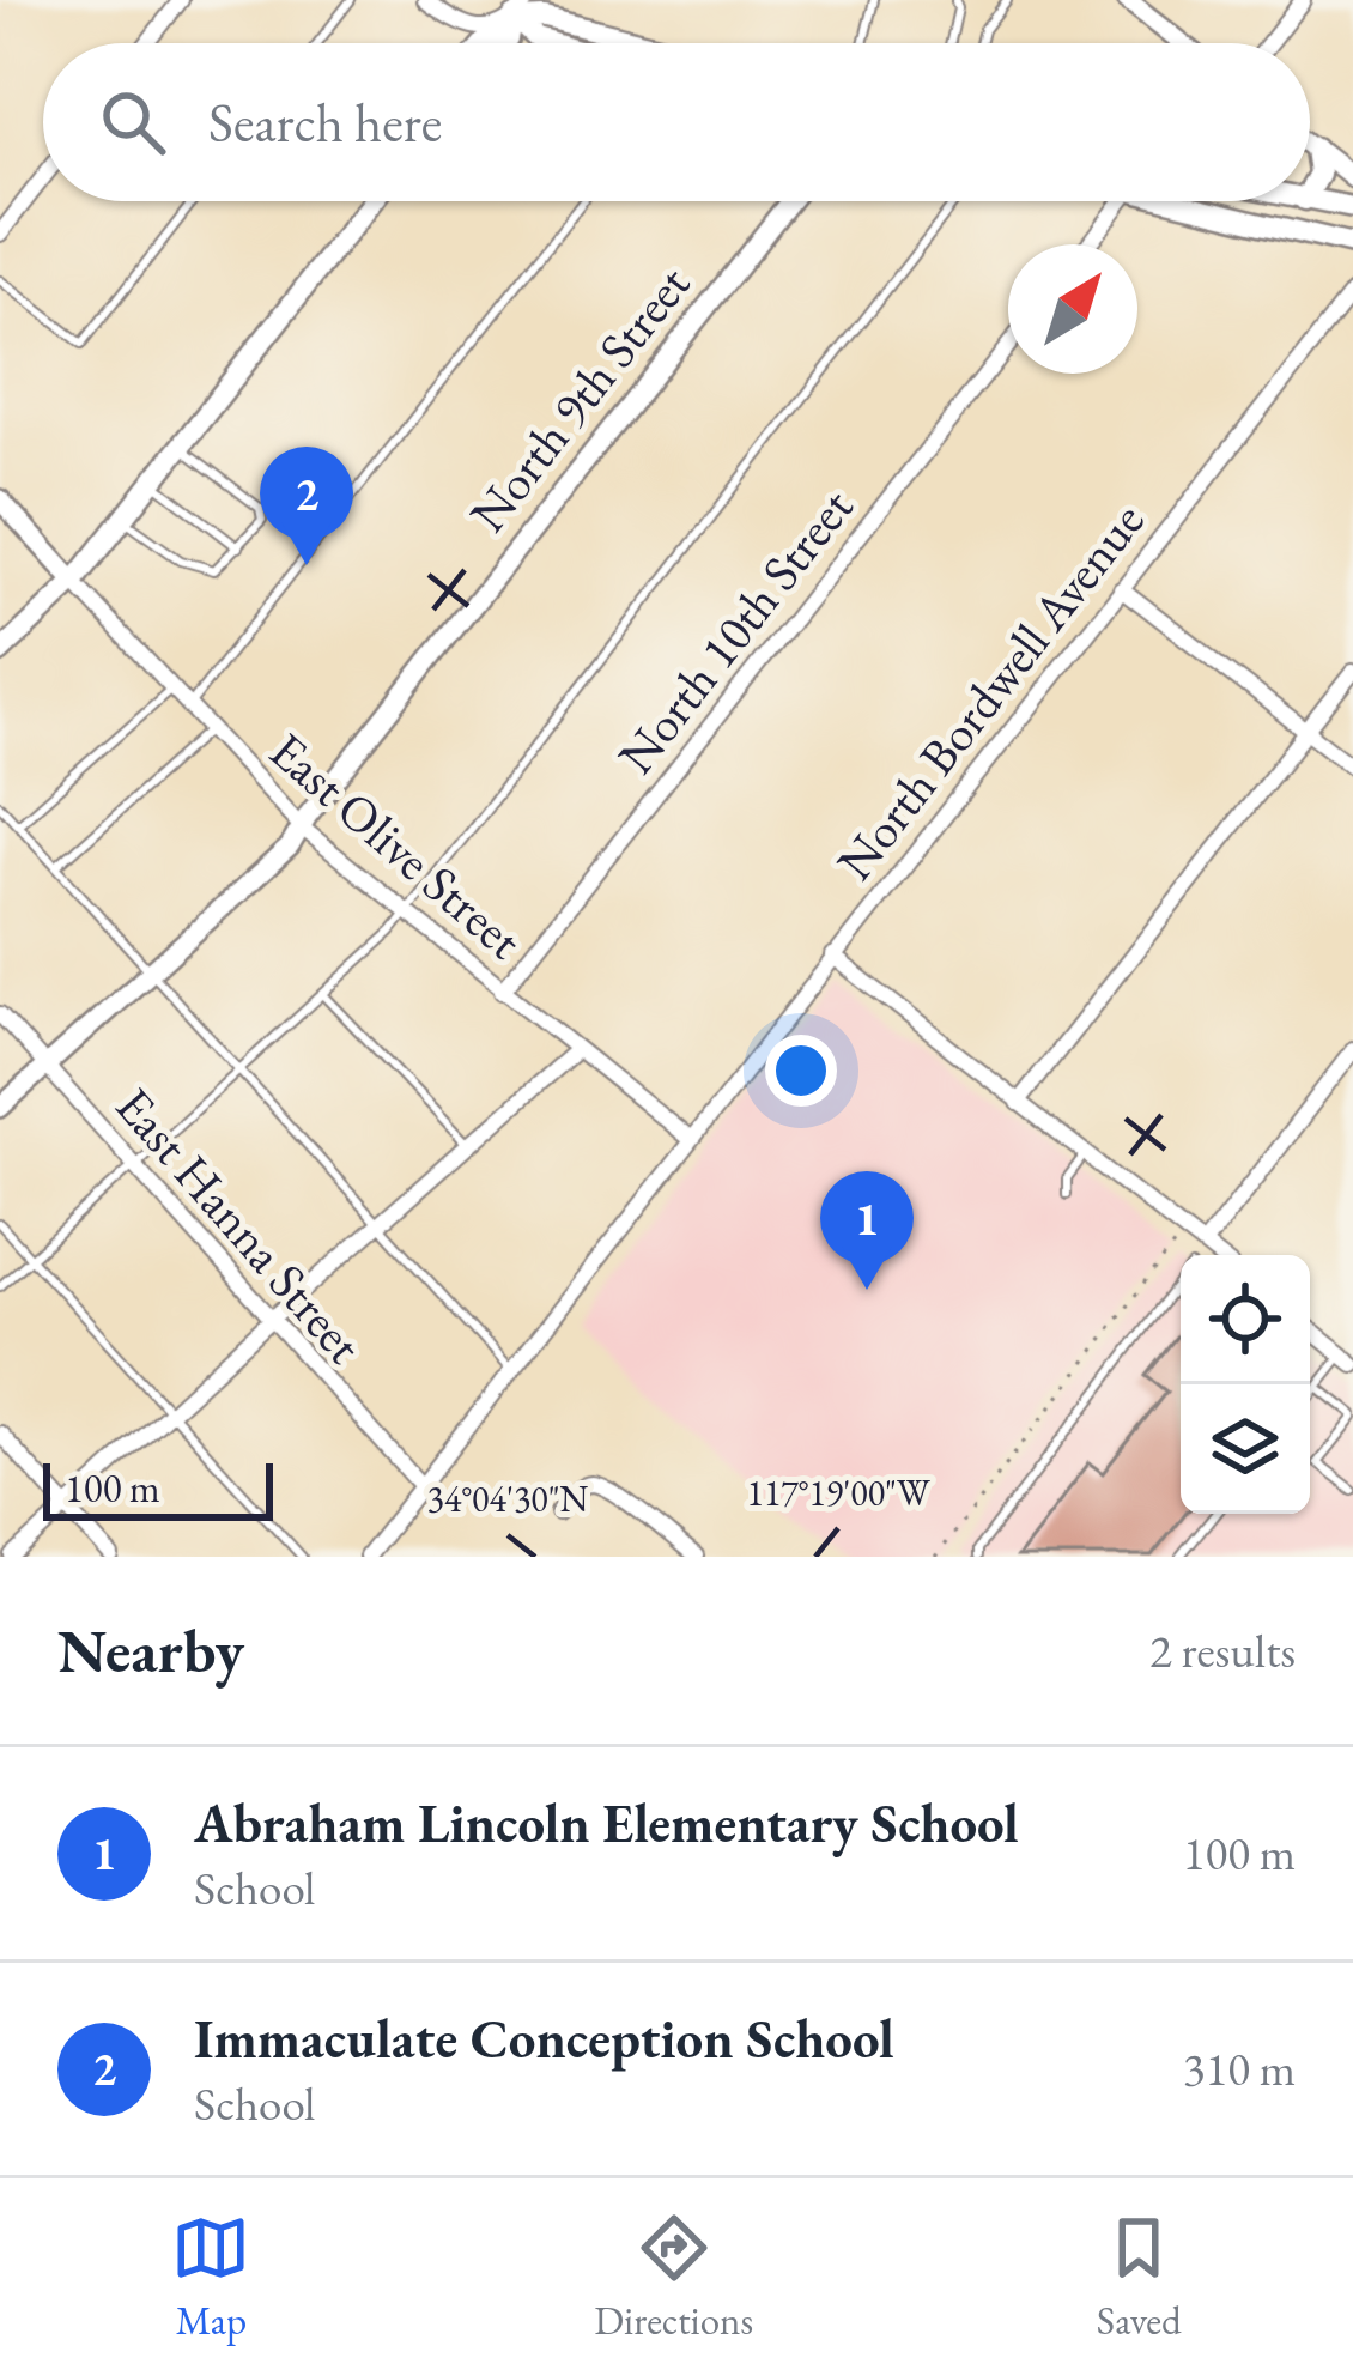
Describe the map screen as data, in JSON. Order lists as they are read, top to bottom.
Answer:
{
  "streets": {
    "street": [
      "North 9th Street",
      "North 10th Street",
      "North Bordwell Avenue",
      "East Olive Street",
      "East Hanna Street"
    ]
  },
  "crossings": [
    ["North 9th Street", "East Olive Street"],
    ["North 9th Street", "East Hanna Street"],
    ["North 10th Street", "East Olive Street"],
    ["North Bordwell Avenue", "East Olive Street"],
    ["North Bordwell Avenue", "East Hanna Street"]
  ],
  "scale_bar": "100 m",
  "north": "top right",
  "page": {
    "search": "Search here",
    "pins": ["2", "1"],
    "scale": "100 m",
    "heading": ["Nearby", "2 results"],
    "list": [
      {
        "mark": "1",
        "name": "Abraham Lincoln Elementary School",
        "note": "School",
        "value": "100 m"
      },
      {
        "mark": "2",
        "name": "Immaculate Conception School",
        "note": "School",
        "value": "310 m"
      }
    ],
    "nav": ["Map", "Directions", "Saved"]
  },
  "coordinates": ["117°19'00\"W", "34°04'30\"N"]
}
